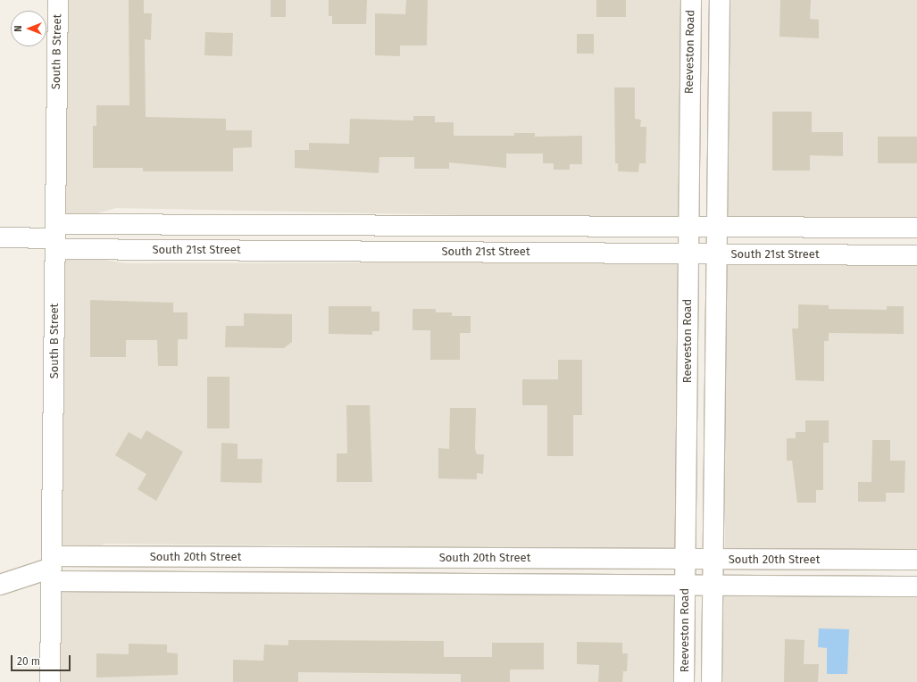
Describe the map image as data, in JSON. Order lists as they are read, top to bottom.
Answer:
{
  "streets": {
    "street": [
      "South B Street",
      "Reeveston Road",
      "South 21st Street",
      "South 20th Street"
    ]
  },
  "crossings": [
    ["South B Street", "South 21st Street"],
    ["South B Street", "South 20th Street"],
    ["Reeveston Road", "South 21st Street"],
    ["Reeveston Road", "South 20th Street"]
  ],
  "scale_bar": "20 m",
  "north": "left"
}
